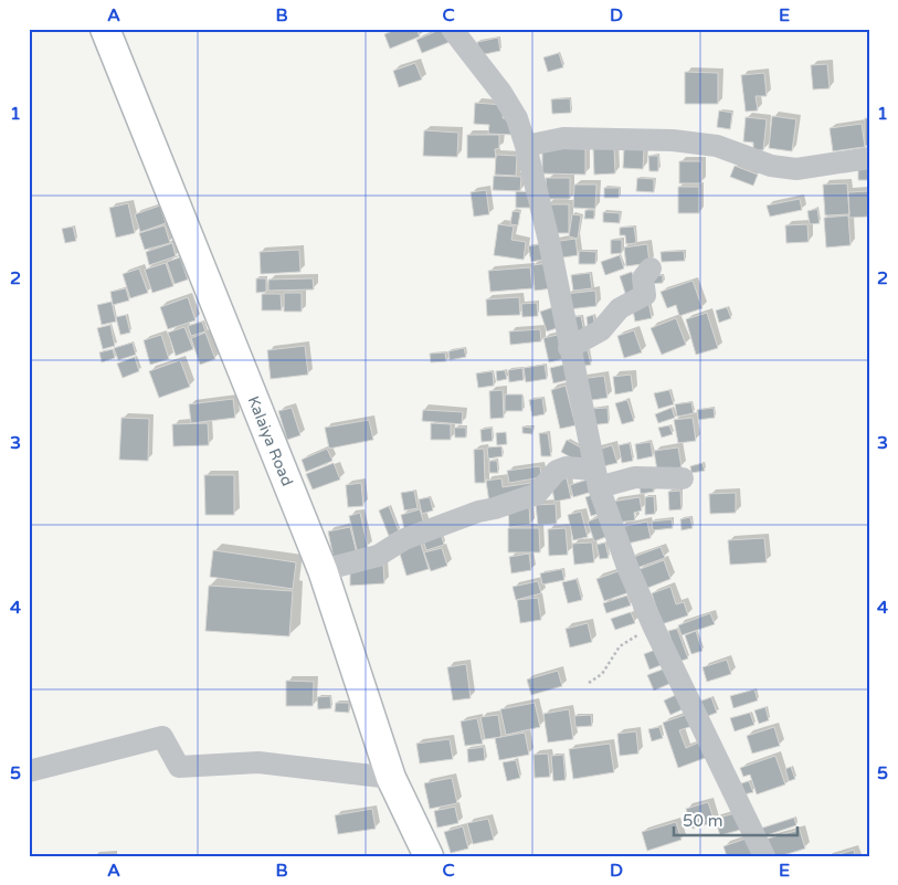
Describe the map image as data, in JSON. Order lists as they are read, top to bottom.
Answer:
{
  "streets": {
    "main road": ["Kalaiya Road"]
  },
  "scale_bar": "50 m",
  "grid": {
    "columns": [
      "A",
      "B",
      "C",
      "D",
      "E"
    ],
    "rows": [
      "1",
      "2",
      "3",
      "4",
      "5"
    ]
  }
}
